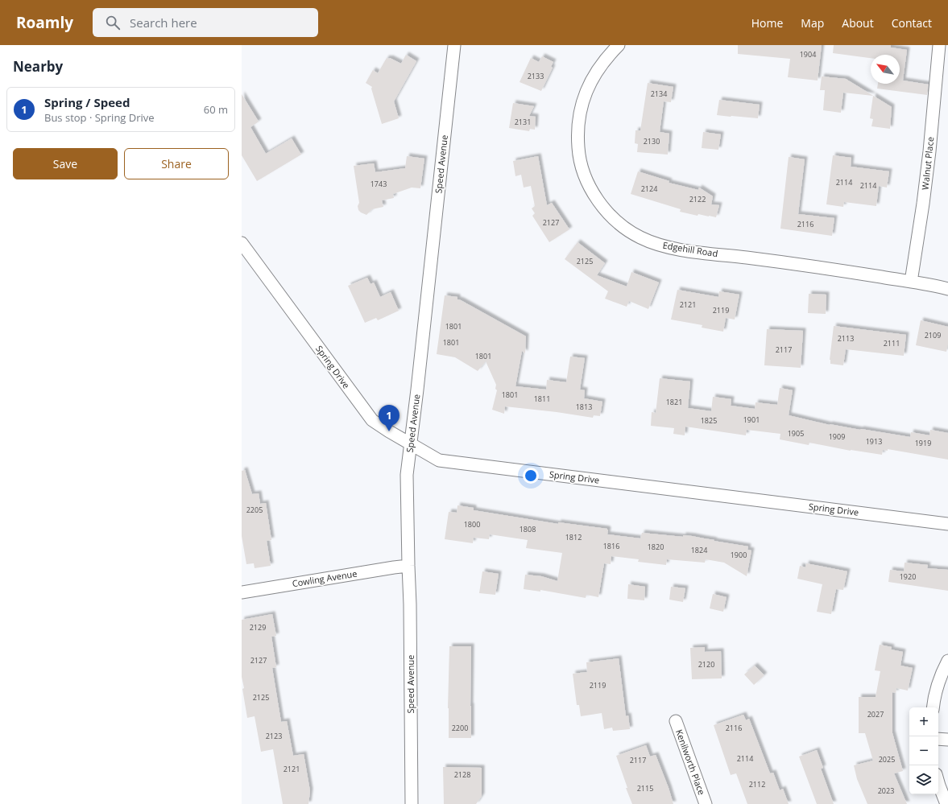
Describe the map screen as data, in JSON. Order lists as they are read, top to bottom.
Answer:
{
  "streets": {
    "street": [
      "Walnut Place",
      "Speed Avenue",
      "Edgehill Road",
      "Spring Drive",
      "Cowling Avenue",
      "Kenilworth Place"
    ]
  },
  "crossings": [
    ["Walnut Place", "Edgehill Road"],
    ["Speed Avenue", "Spring Drive"],
    ["Speed Avenue", "Cowling Avenue"]
  ],
  "house_numbers": [
    "1904",
    "2133",
    "2134",
    "2131",
    "2130",
    "2114",
    "1743",
    "2114",
    "2124",
    "2122",
    "2127",
    "2116",
    "2125",
    "2121",
    "2119",
    "1801",
    "2109",
    "2113",
    "1801",
    "2111",
    "2117",
    "1801",
    "1801",
    "1811",
    "1821",
    "1813",
    "1901",
    "1825",
    "1905",
    "1909",
    "1913",
    "1919",
    "2205",
    "1800",
    "1808",
    "1812",
    "1816",
    "1820",
    "1824",
    "1900",
    "1920",
    "2129",
    "2127",
    "2120",
    "2119",
    "2125",
    "2027",
    "2200",
    "2116",
    "2123",
    "2114",
    "2025",
    "2117",
    "2121",
    "2128",
    "2112",
    "2115",
    "2023"
  ],
  "north": "top left",
  "page": {
    "header": "Roamly",
    "search": "Search here",
    "nav": [
      "Home",
      "Map",
      "About",
      "Contact"
    ],
    "heading": "Nearby",
    "list": [
      {
        "mark": "1",
        "name": "Spring / Speed",
        "note": "Bus stop · Spring Drive",
        "value": "60 m"
      }
    ],
    "buttons": ["Save", "Share"],
    "pins": "1",
    "map_buttons": ["+", "−"]
  }
}
